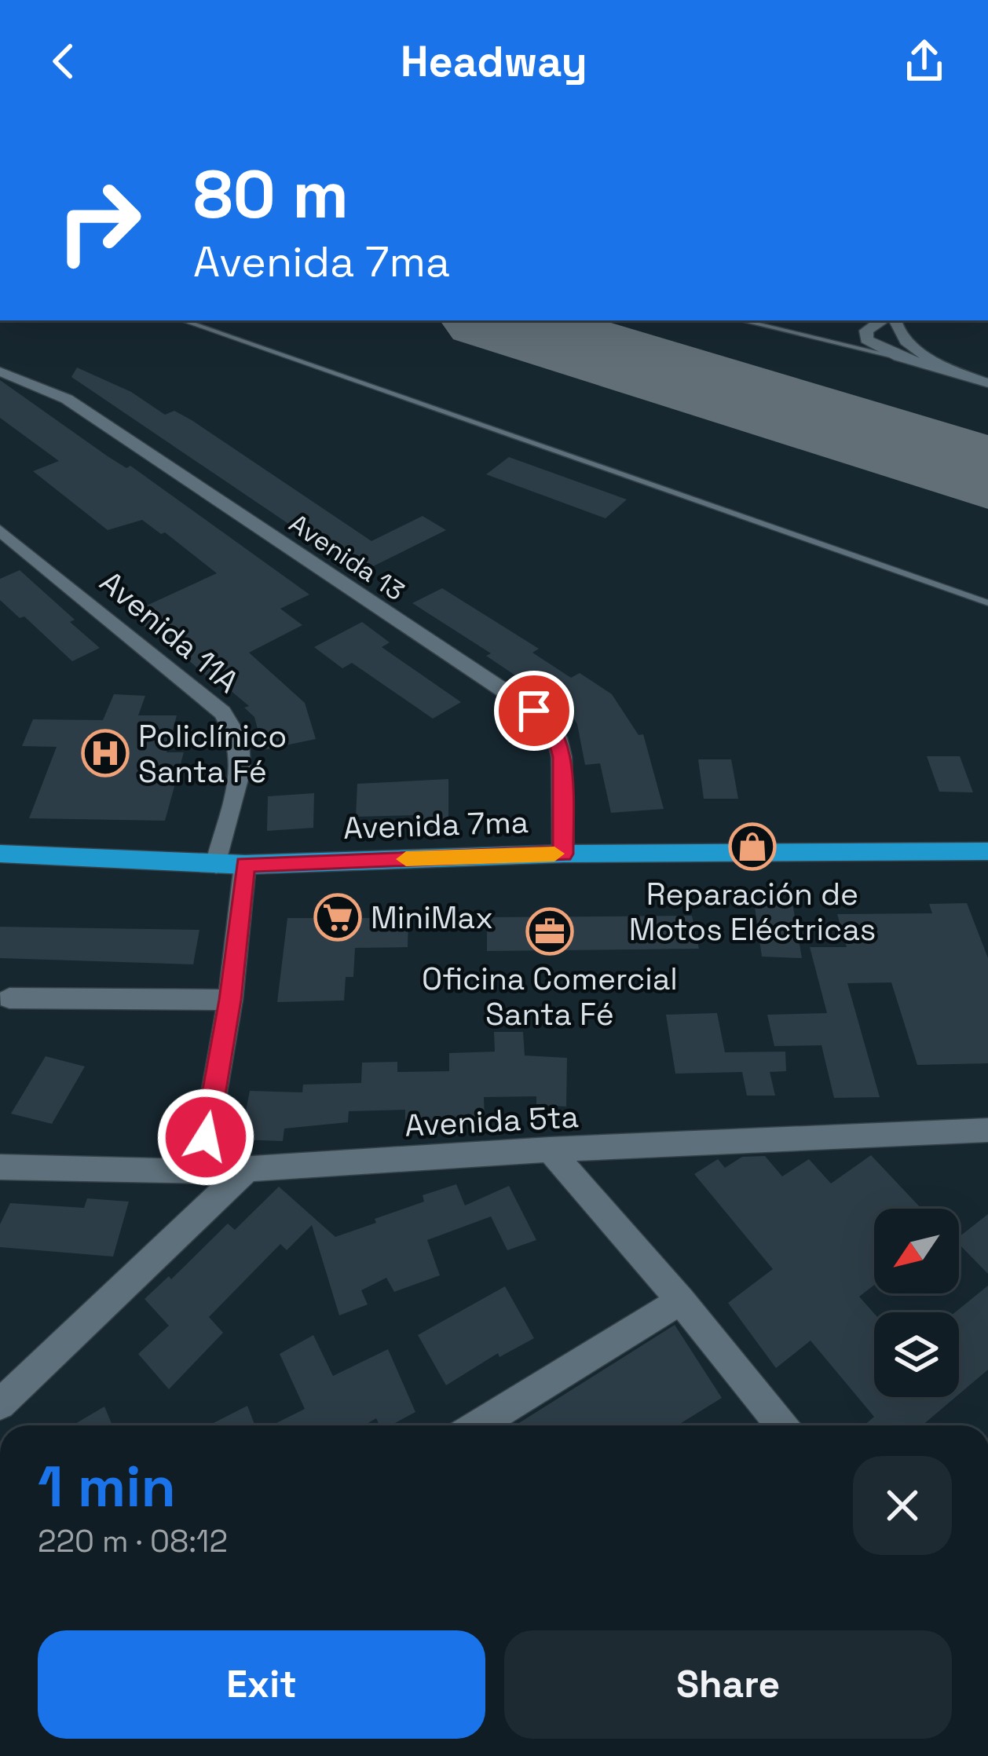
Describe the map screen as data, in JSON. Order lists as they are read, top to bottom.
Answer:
{
  "streets": {
    "highway": ["Avenida 7ma"],
    "street": ["Avenida 13", "Avenida 11A", "Avenida 5ta"]
  },
  "crossings": [
    ["Avenida 13", "Avenida 7ma"],
    ["Avenida 11A", "Avenida 7ma"]
  ],
  "places": {
    "hospital": ["Policlínico Santa Fé"],
    "shop": ["Reparación de Motos Eléctricas"],
    "supermarket": ["MiniMax"],
    "office": ["Oficina Comercial Santa Fé"]
  },
  "north": "bottom left",
  "page": {
    "header": "Headway",
    "turn": ["80 m", "Avenida 7ma"],
    "heading": ["1 min", "220 m · 08:12"],
    "buttons": ["Exit", "Share"]
  }
}
